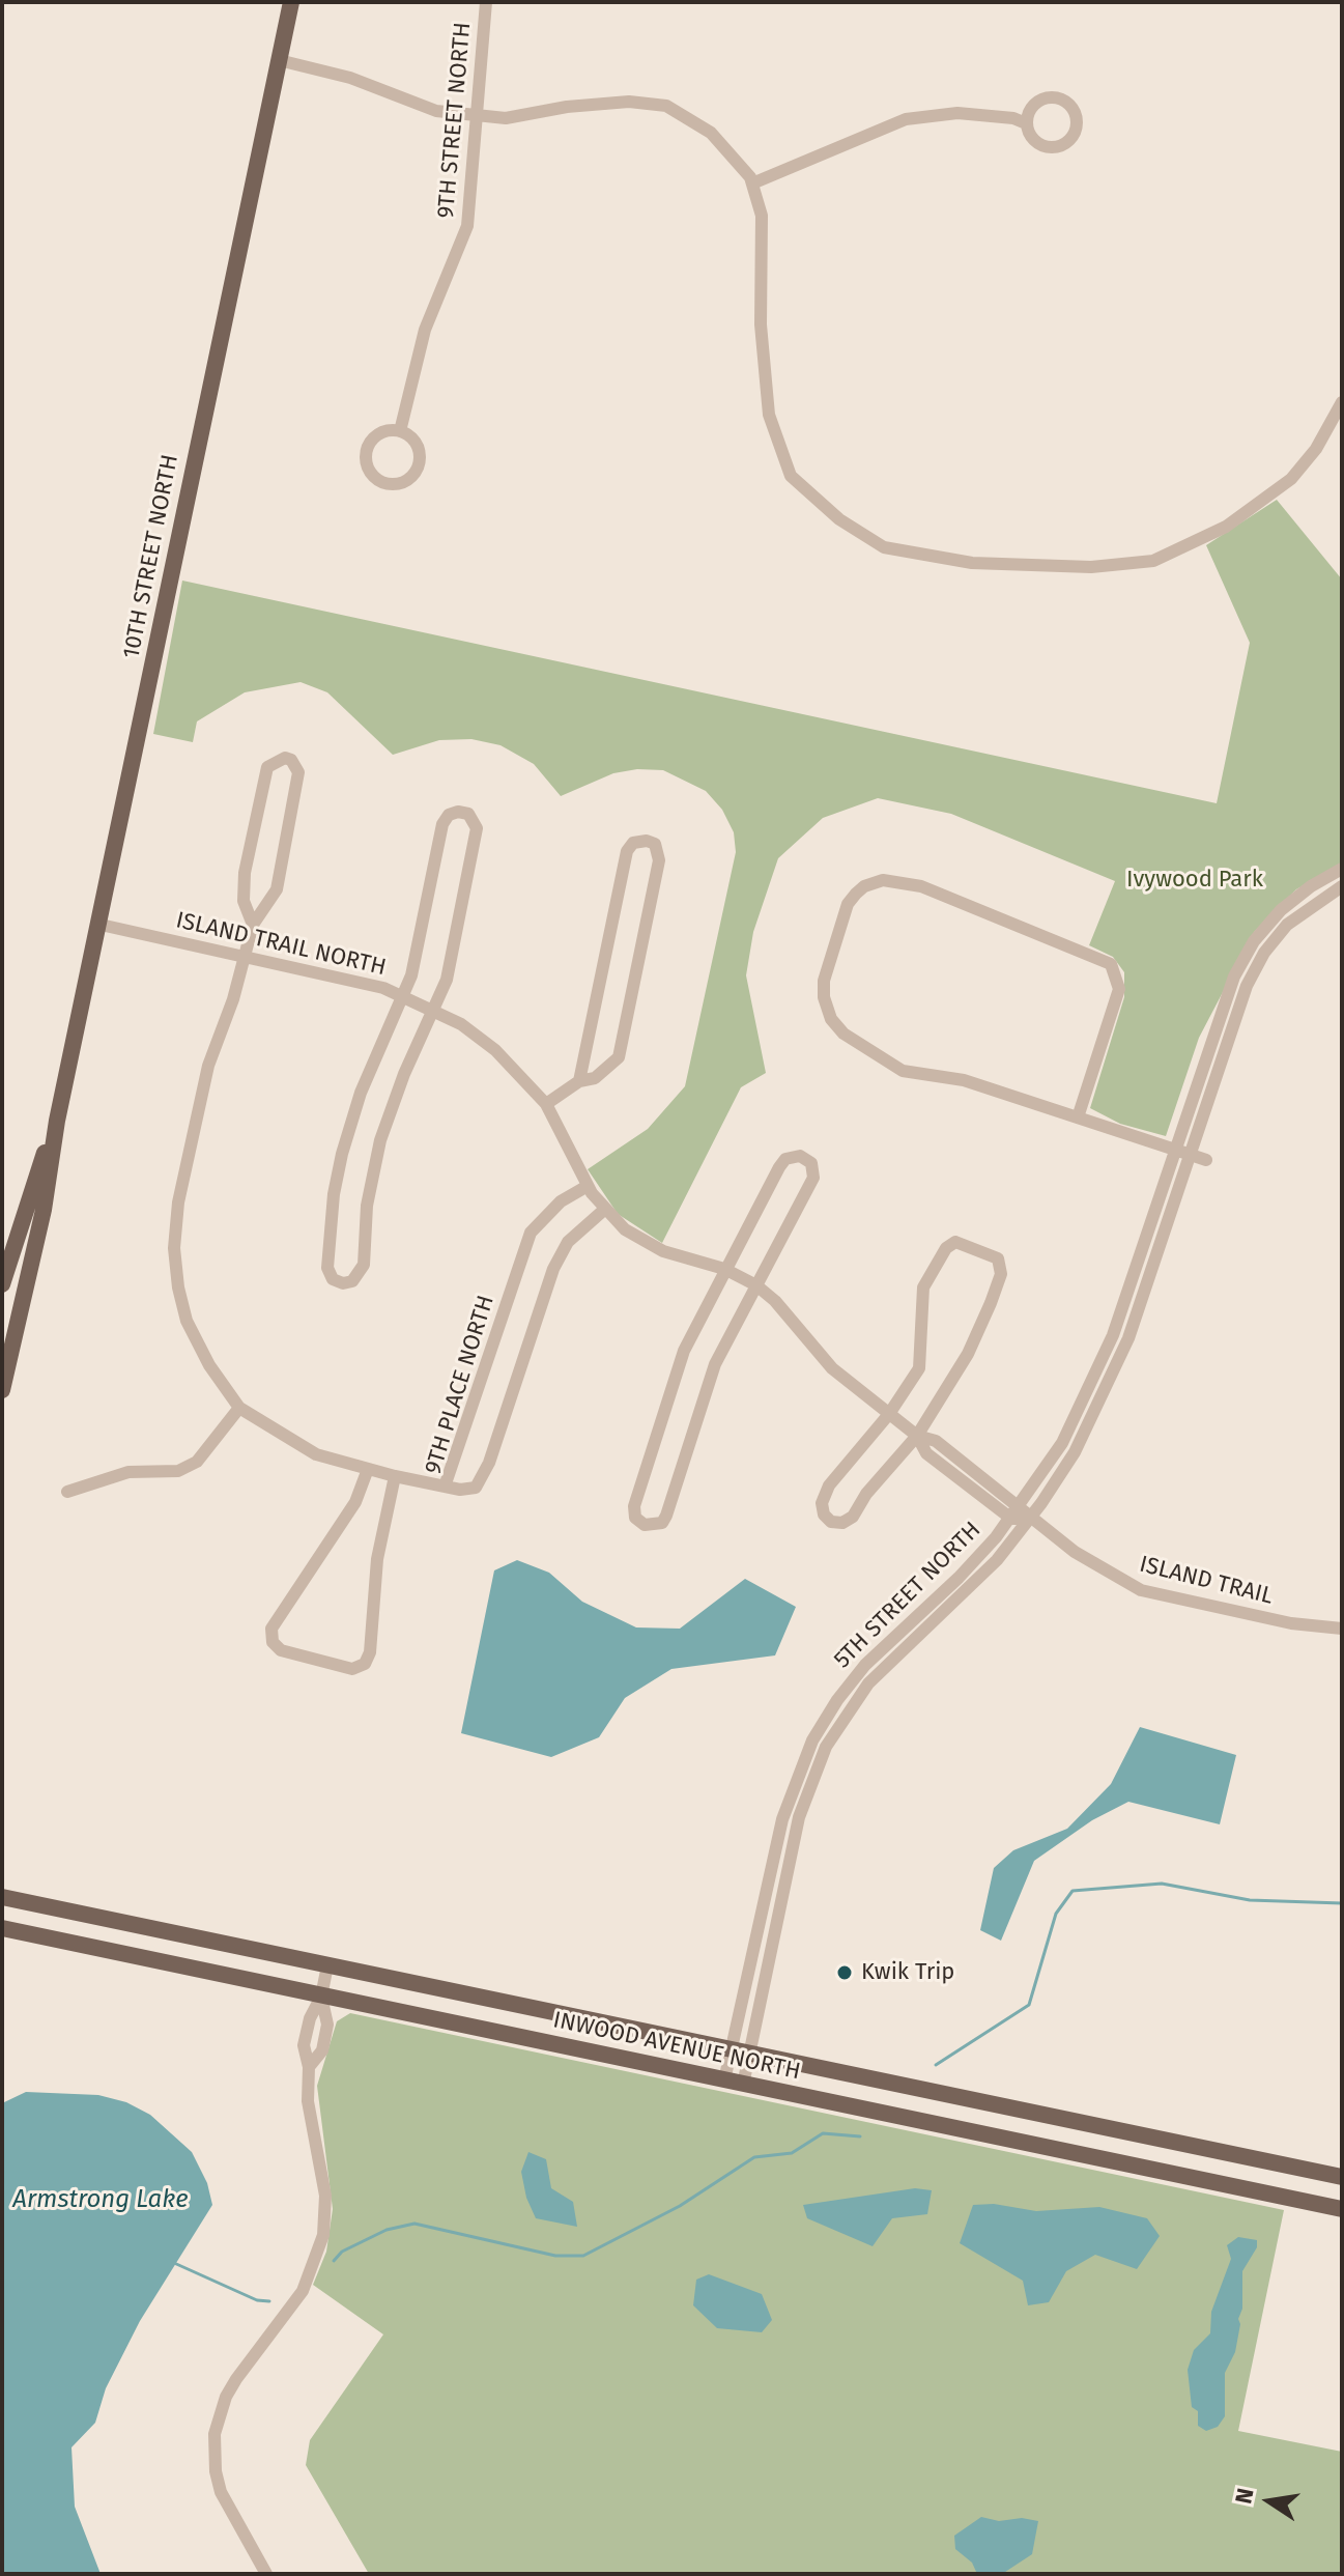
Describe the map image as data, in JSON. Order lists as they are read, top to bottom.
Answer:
{
  "streets": {
    "main road": ["10TH STREET NORTH", "INWOOD AVENUE NORTH"],
    "street": [
      "9TH STREET NORTH",
      "ISLAND TRAIL NORTH",
      "9TH PLACE NORTH",
      "ISLAND TRAIL",
      "5TH STREET NORTH"
    ]
  },
  "crossings": [
    ["10TH STREET NORTH", "ISLAND TRAIL NORTH"],
    ["ISLAND TRAIL NORTH", "9TH PLACE NORTH"],
    ["ISLAND TRAIL NORTH", "ISLAND TRAIL"],
    ["ISLAND TRAIL NORTH", "5TH STREET NORTH"],
    ["ISLAND TRAIL", "5TH STREET NORTH"],
    ["5TH STREET NORTH", "INWOOD AVENUE NORTH"]
  ],
  "water": ["Armstrong Lake"],
  "parks": ["Ivywood Park"],
  "places": ["Kwik Trip"],
  "north": "left"
}
